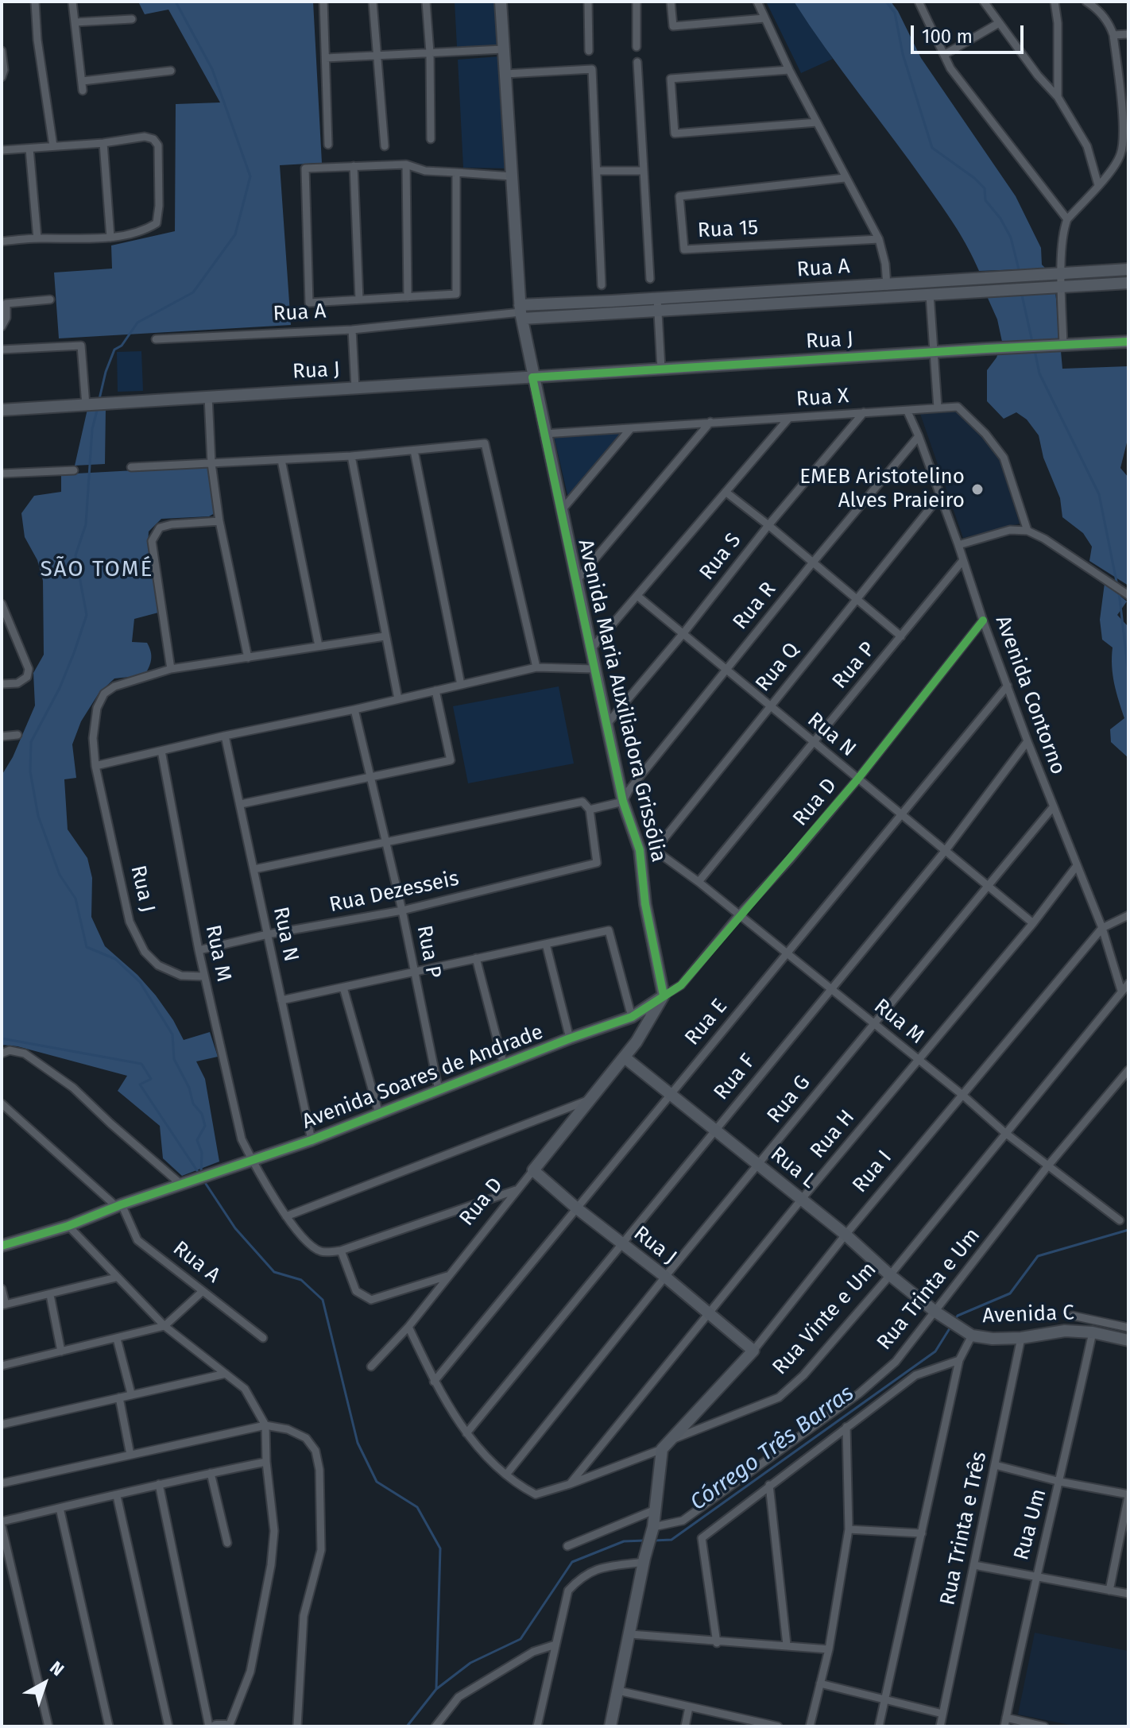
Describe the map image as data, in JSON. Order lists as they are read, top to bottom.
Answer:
{
  "streets": {
    "street": [
      "Rua 15",
      "Rua A",
      "Rua J",
      "Rua X",
      "Rua S",
      "Rua R",
      "Rua P",
      "Rua Q",
      "Avenida Contorno",
      "Avenida Maria Auxiliadora Grissólia",
      "Rua N",
      "Rua D",
      "Rua Dezesseis",
      "Rua M",
      "Rua E",
      "Avenida Soares de Andrade",
      "Rua F",
      "Rua G",
      "Rua H",
      "Rua L",
      "Rua I",
      "Rua Trinta e Um",
      "Avenida C",
      "Rua Vinte e Um",
      "Rua Um",
      "Rua Trinta e Três"
    ]
  },
  "crossings": [
    ["Rua A", "Avenida Maria Auxiliadora Grissólia"],
    ["Rua A", "Avenida Soares de Andrade"],
    ["Rua J", "Avenida Maria Auxiliadora Grissólia"],
    ["Rua J", "Rua D"],
    ["Rua J", "Rua M"],
    ["Rua J", "Rua E"],
    ["Rua J", "Rua F"],
    ["Rua J", "Rua G"],
    ["Rua J", "Rua H"],
    ["Rua J", "Rua I"],
    ["Rua X", "Rua S"],
    ["Rua X", "Avenida Contorno"],
    ["Rua X", "Avenida Maria Auxiliadora Grissólia"],
    ["Rua S", "Avenida Maria Auxiliadora Grissólia"],
    ["Rua S", "Rua N"],
    ["Rua R", "Avenida Contorno"],
    ["Rua R", "Avenida Maria Auxiliadora Grissólia"],
    ["Rua R", "Rua N"],
    ["Rua P", "Avenida Contorno"],
    ["Rua P", "Rua N"],
    ["Rua P", "Rua Dezesseis"],
    ["Rua P", "Rua M"],
    ["Rua P", "Avenida Soares de Andrade"],
    ["Rua Q", "Avenida Contorno"],
    ["Rua Q", "Rua N"],
    ["Rua Q", "Rua M"],
    ["Avenida Contorno", "Rua D"],
    ["Avenida Contorno", "Rua E"],
    ["Avenida Contorno", "Rua F"],
    ["Avenida Contorno", "Rua G"],
    ["Avenida Contorno", "Rua H"],
    ["Avenida Contorno", "Rua I"],
    ["Avenida Contorno", "Rua Vinte e Um"],
    ["Avenida Maria Auxiliadora Grissólia", "Rua D"],
    ["Avenida Maria Auxiliadora Grissólia", "Avenida Soares de Andrade"],
    ["Rua N", "Rua D"],
    ["Rua N", "Rua Dezesseis"],
    ["Rua N", "Rua E"],
    ["Rua N", "Avenida Soares de Andrade"],
    ["Rua N", "Rua F"],
    ["Rua N", "Rua G"],
    ["Rua N", "Rua H"],
    ["Rua D", "Rua M"],
    ["Rua D", "Avenida Soares de Andrade"],
    ["Rua D", "Rua L"],
    ["Rua D", "Rua Vinte e Um"],
    ["Rua Dezesseis", "Rua M"],
    ["Rua M", "Rua E"],
    ["Rua M", "Avenida Soares de Andrade"],
    ["Rua M", "Rua F"],
    ["Rua M", "Rua G"],
    ["Rua M", "Rua H"],
    ["Rua M", "Rua I"],
    ["Rua M", "Rua Trinta e Um"],
    ["Rua M", "Rua Vinte e Um"],
    ["Rua E", "Rua L"],
    ["Rua E", "Rua Vinte e Um"],
    ["Rua F", "Rua L"],
    ["Rua F", "Rua Vinte e Um"],
    ["Rua G", "Rua L"],
    ["Rua G", "Rua Vinte e Um"],
    ["Rua H", "Rua L"],
    ["Rua H", "Rua Vinte e Um"],
    ["Rua L", "Rua I"],
    ["Rua L", "Rua Trinta e Um"],
    ["Rua L", "Avenida C"],
    ["Rua L", "Rua Vinte e Um"],
    ["Rua I", "Rua Vinte e Um"],
    ["Rua Trinta e Um", "Avenida C"],
    ["Avenida C", "Rua Um"],
    ["Avenida C", "Rua Trinta e Três"]
  ],
  "districts": ["SÃO TOMÉ"],
  "water": ["Córrego Três Barras"],
  "places": ["EMEB Aristotelino Alves Praieiro"],
  "scale_bar": "100 m",
  "north": "top right"
}
